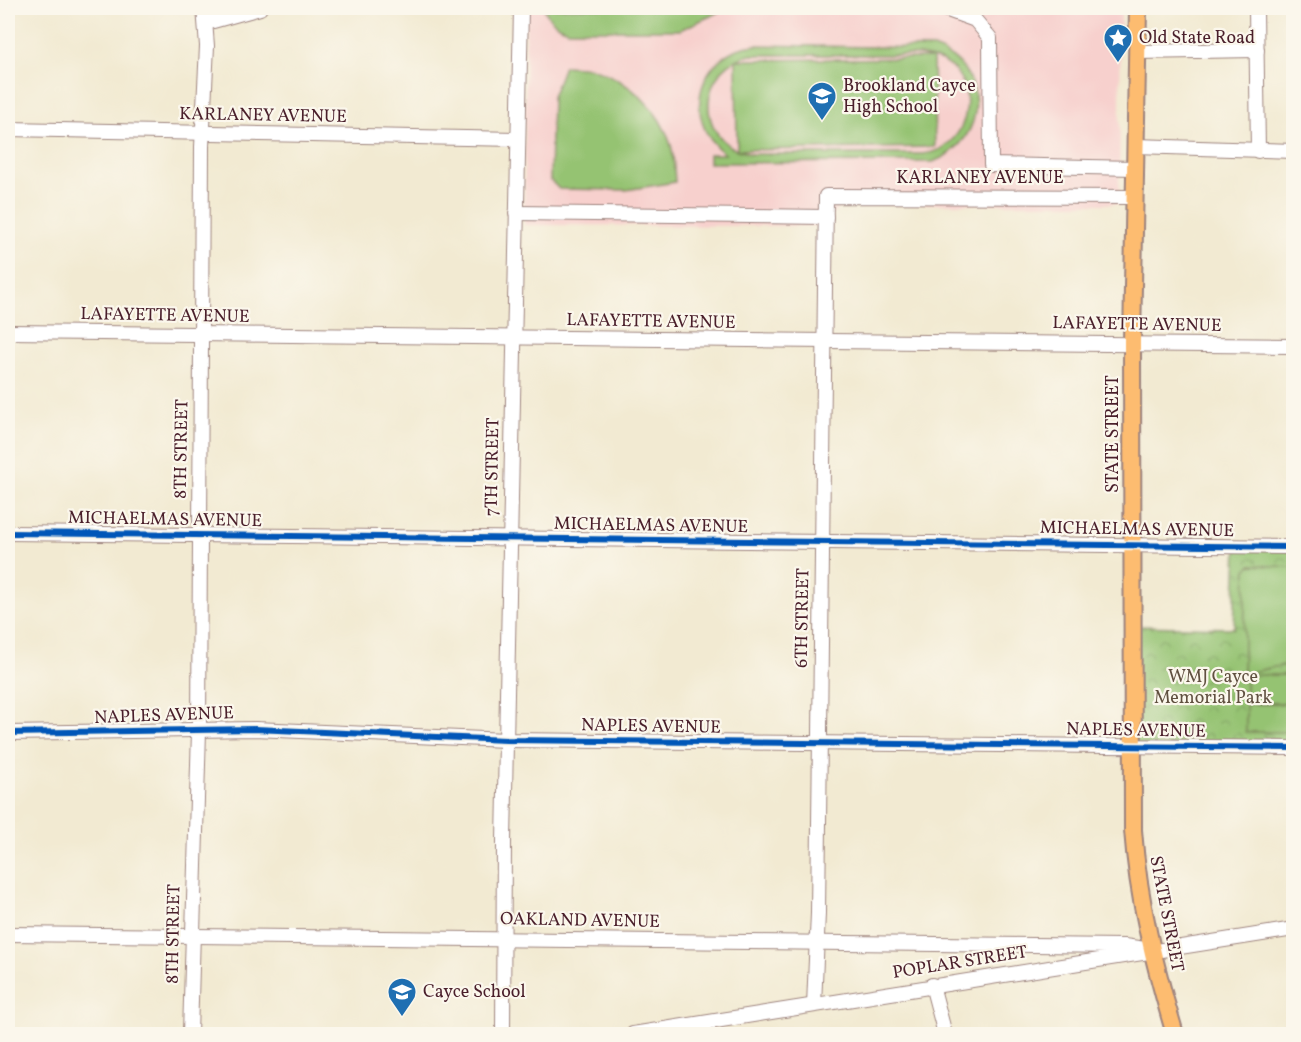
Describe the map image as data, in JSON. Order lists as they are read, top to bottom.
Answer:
{
  "streets": {
    "main road": ["STATE STREET"],
    "street": [
      "KARLANEY AVENUE",
      "LAFAYETTE AVENUE",
      "8TH STREET",
      "7TH STREET",
      "MICHAELMAS AVENUE",
      "6TH STREET",
      "NAPLES AVENUE",
      "OAKLAND AVENUE",
      "POPLAR STREET"
    ]
  },
  "crossings": [
    ["KARLANEY AVENUE", "STATE STREET"],
    ["KARLANEY AVENUE", "8TH STREET"],
    ["KARLANEY AVENUE", "7TH STREET"],
    ["KARLANEY AVENUE", "6TH STREET"],
    ["LAFAYETTE AVENUE", "STATE STREET"],
    ["LAFAYETTE AVENUE", "8TH STREET"],
    ["LAFAYETTE AVENUE", "7TH STREET"],
    ["LAFAYETTE AVENUE", "6TH STREET"],
    ["STATE STREET", "MICHAELMAS AVENUE"],
    ["STATE STREET", "NAPLES AVENUE"],
    ["STATE STREET", "OAKLAND AVENUE"],
    ["STATE STREET", "POPLAR STREET"],
    ["8TH STREET", "MICHAELMAS AVENUE"],
    ["8TH STREET", "NAPLES AVENUE"],
    ["8TH STREET", "OAKLAND AVENUE"],
    ["7TH STREET", "MICHAELMAS AVENUE"],
    ["7TH STREET", "NAPLES AVENUE"],
    ["7TH STREET", "OAKLAND AVENUE"],
    ["MICHAELMAS AVENUE", "6TH STREET"],
    ["6TH STREET", "NAPLES AVENUE"],
    ["6TH STREET", "OAKLAND AVENUE"],
    ["6TH STREET", "POPLAR STREET"],
    ["OAKLAND AVENUE", "POPLAR STREET"]
  ],
  "parks": ["WMJ Cayce Memorial Park"],
  "places": {
    "place": ["Old State Road"],
    "school or university": ["Brookland Cayce High School", "Cayce School"]
  }
}
